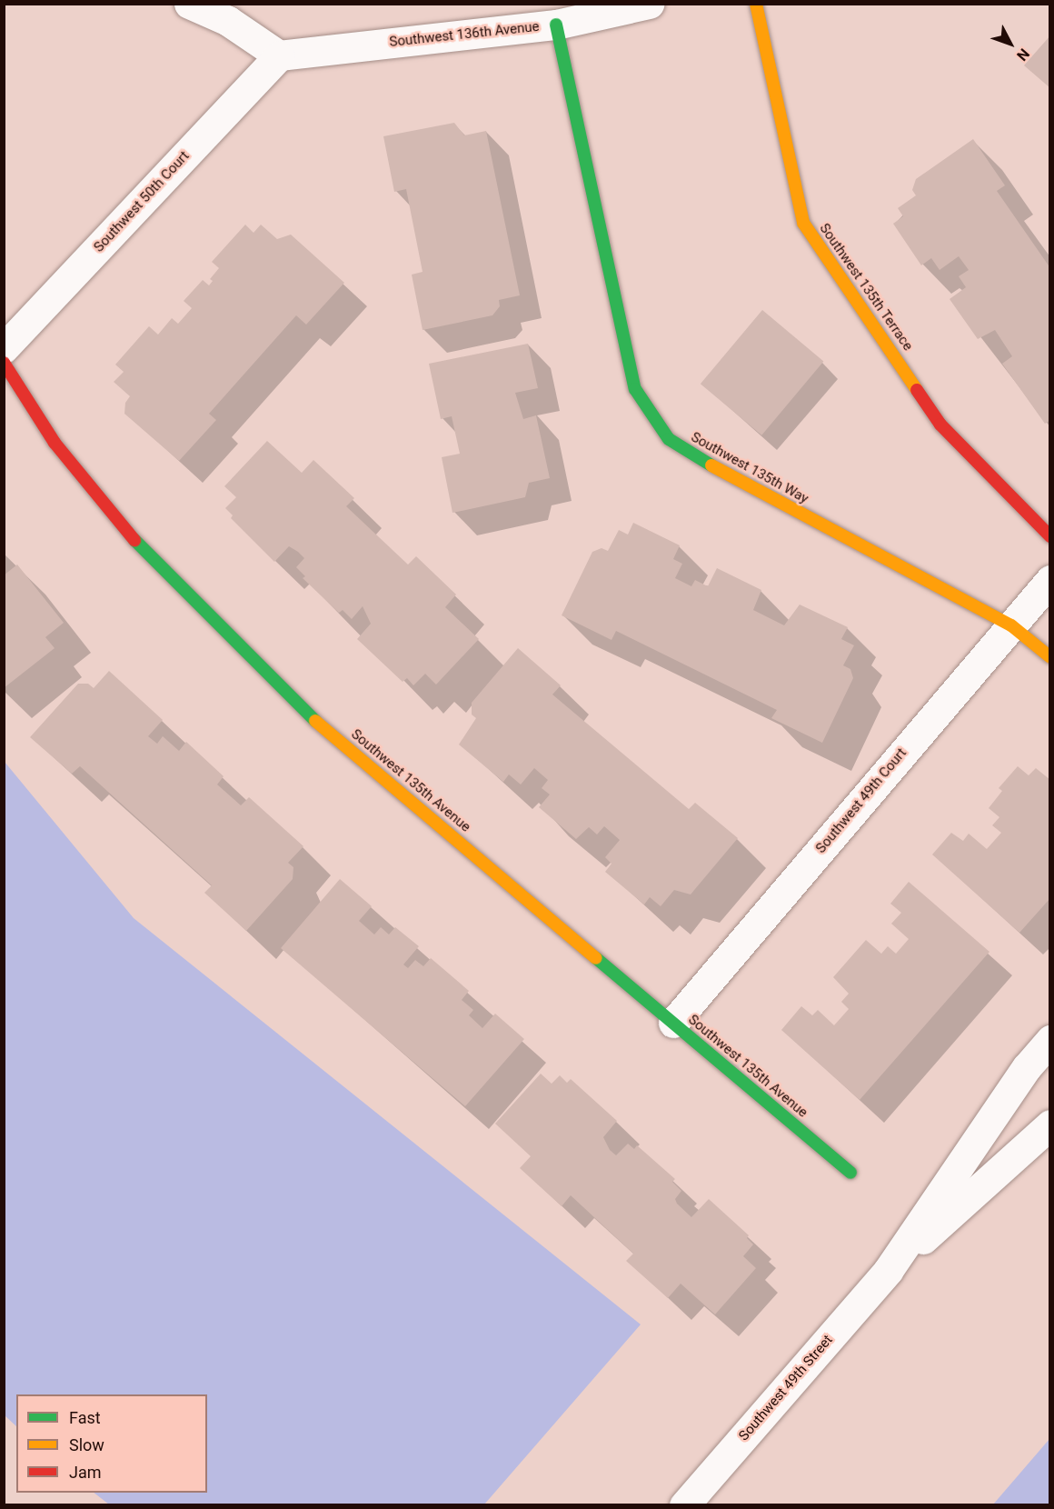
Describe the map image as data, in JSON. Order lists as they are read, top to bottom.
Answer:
{
  "streets": {
    "street": [
      "Southwest 136th Avenue",
      "Southwest 50th Court",
      "Southwest 135th Terrace",
      "Southwest 135th Way",
      "Southwest 135th Avenue",
      "Southwest 49th Court",
      "Southwest 49th Street"
    ]
  },
  "crossings": [
    ["Southwest 136th Avenue", "Southwest 50th Court"],
    ["Southwest 136th Avenue", "Southwest 135th Way"],
    ["Southwest 135th Way", "Southwest 49th Court"],
    ["Southwest 135th Avenue", "Southwest 49th Court"]
  ],
  "legend": ["Fast", "Slow", "Jam"],
  "north": "bottom right"
}
